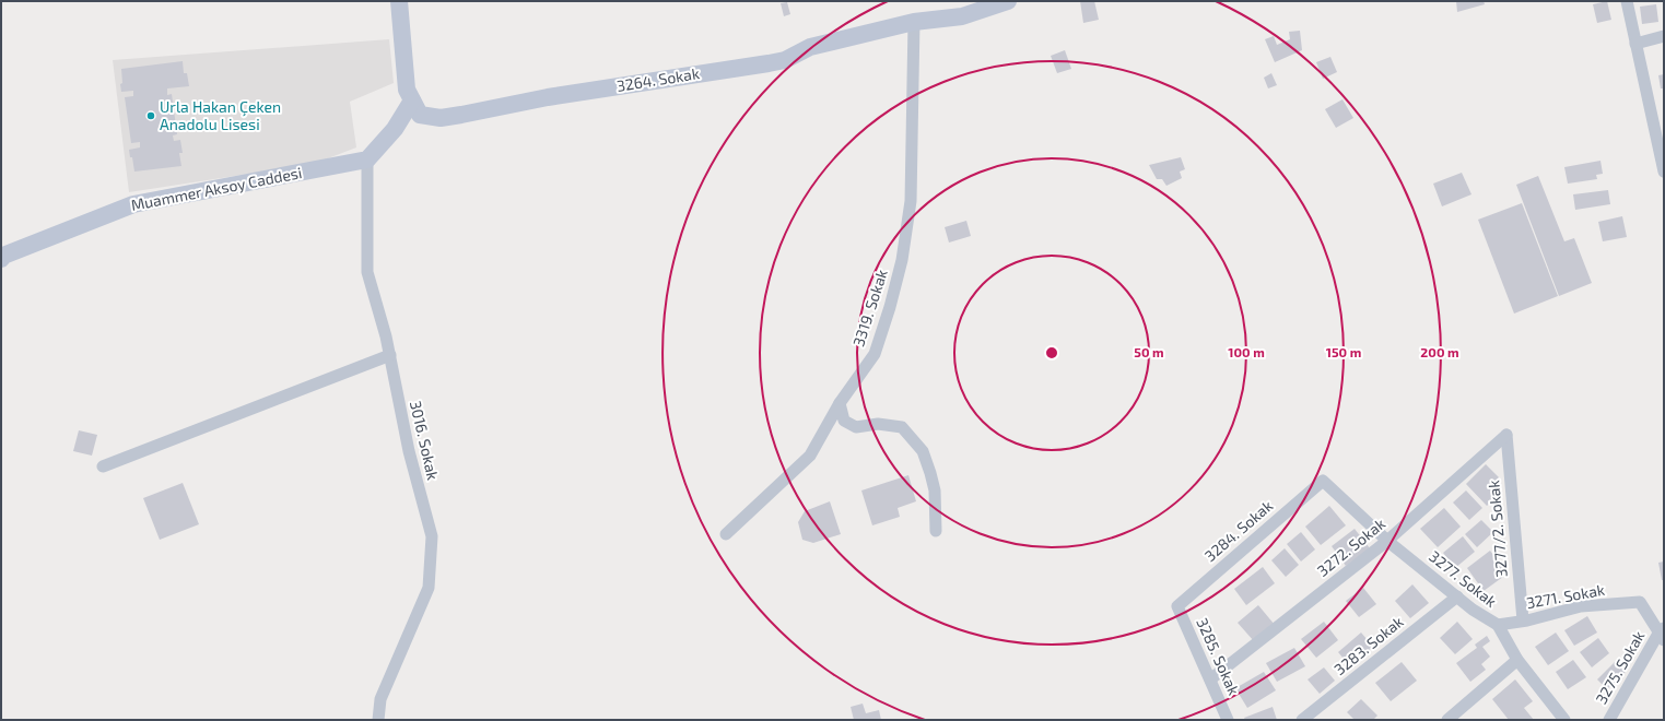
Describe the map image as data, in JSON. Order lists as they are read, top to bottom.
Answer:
{
  "streets": {
    "street": [
      "3264. Sokak",
      "Muammer Aksoy Caddesi",
      "3319. Sokak",
      "3016. Sokak",
      "3277/2. Sokak",
      "3284. Sokak",
      "3272. Sokak",
      "3277. Sokak",
      "3271. Sokak",
      "3283. Sokak",
      "3285. Sokak",
      "3275. Sokak"
    ]
  },
  "crossings": [
    ["3264. Sokak", "3319. Sokak"],
    ["Muammer Aksoy Caddesi", "3016. Sokak"],
    ["3277/2. Sokak", "3272. Sokak"],
    ["3277/2. Sokak", "3271. Sokak"],
    ["3284. Sokak", "3277. Sokak"],
    ["3284. Sokak", "3285. Sokak"],
    ["3272. Sokak", "3277. Sokak"],
    ["3272. Sokak", "3285. Sokak"],
    ["3277. Sokak", "3271. Sokak"],
    ["3277. Sokak", "3283. Sokak"],
    ["3271. Sokak", "3275. Sokak"]
  ],
  "places": ["Urla Hakan Çeken Anadolu Lisesi"],
  "rings": [
    "50 m",
    "100 m",
    "150 m",
    "200 m"
  ]
}
